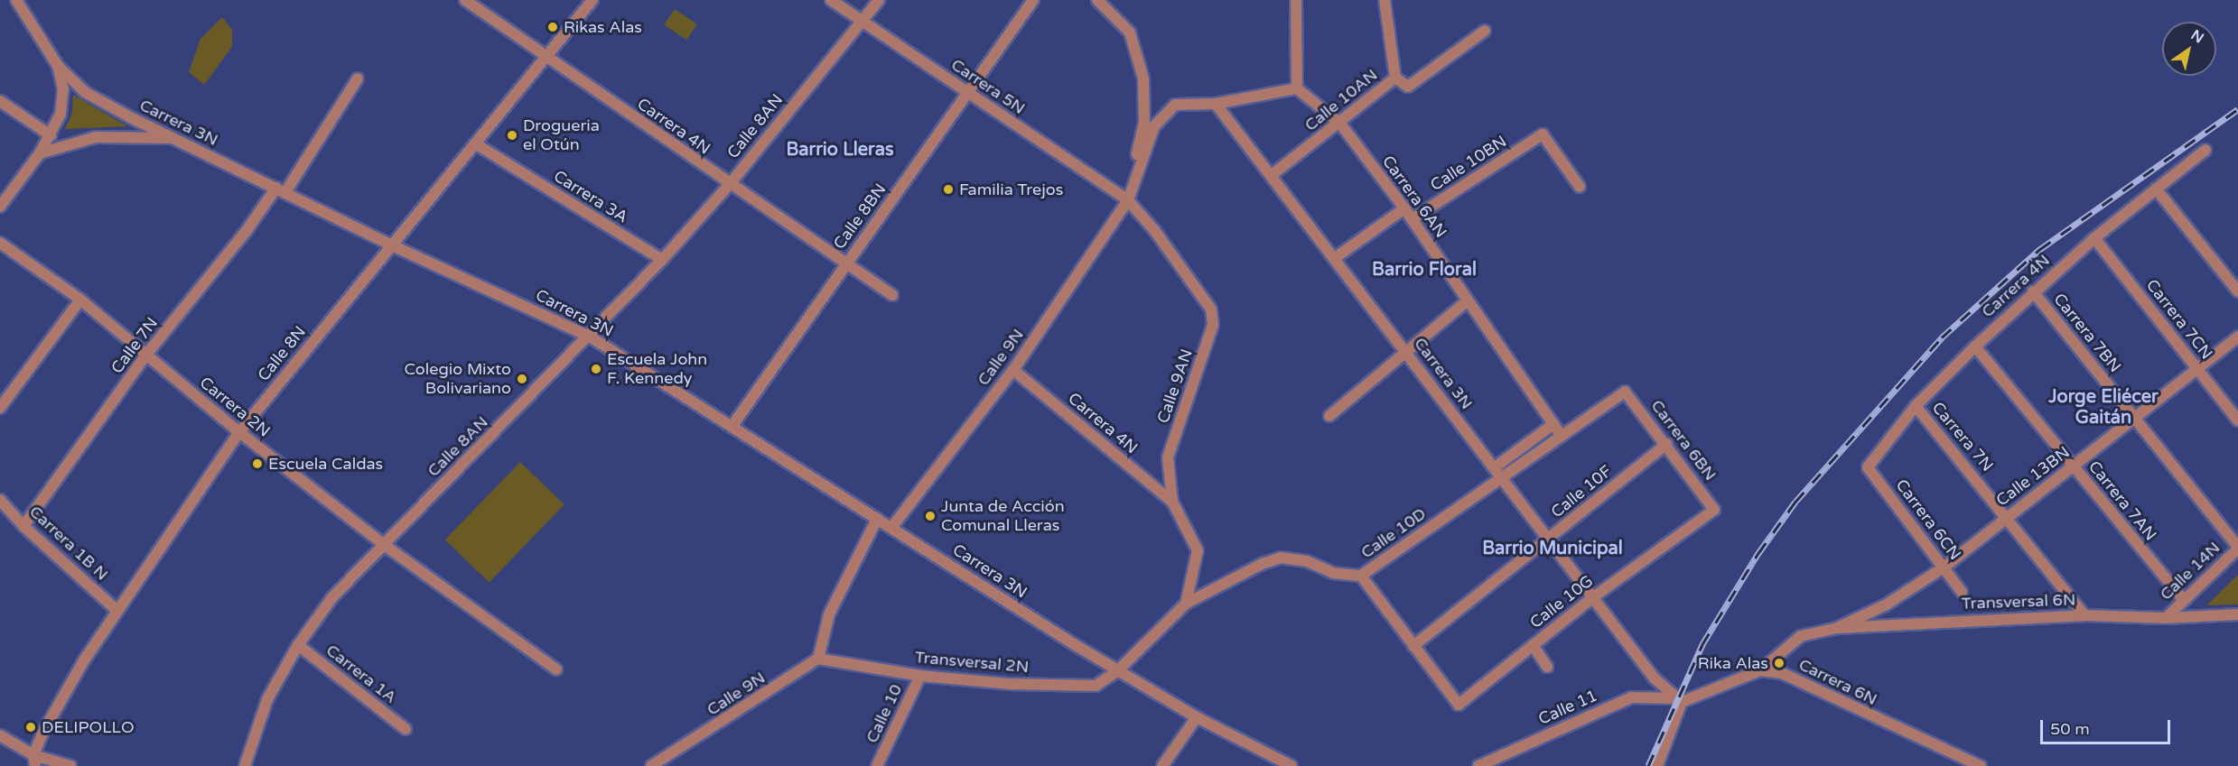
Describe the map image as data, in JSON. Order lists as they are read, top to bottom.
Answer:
{
  "streets": {
    "street": [
      "Carrera 5N",
      "Calle 10AN",
      "Carrera 3N",
      "Carrera 4N",
      "Calle 8AN",
      "Calle 10BN",
      "Carrera 3A",
      "Carrera 6AN",
      "Calle 8BN",
      "Carrera 7CN",
      "Carrera 7BN",
      "Calle 7N",
      "Calle 8N",
      "Calle 9N",
      "Calle 9AN",
      "Carrera 2N",
      "Carrera 7N",
      "Carrera 6BN",
      "Calle 13BN",
      "Calle 10F",
      "Carrera 7AN",
      "Carrera 6CN",
      "Calle 10D",
      "Carrera 1B N",
      "Calle 14N",
      "Calle 10G",
      "Transversal 6N",
      "Transversal 2N",
      "Carrera 1A",
      "Carrera 6N",
      "Calle 11",
      "Calle 10"
    ]
  },
  "crossings": [
    ["Carrera 5N", "Calle 8AN"],
    ["Carrera 5N", "Calle 8BN"],
    ["Carrera 5N", "Calle 9N"],
    ["Carrera 5N", "Calle 9AN"],
    ["Calle 10AN", "Carrera 3N"],
    ["Calle 10AN", "Carrera 6AN"],
    ["Carrera 3N", "Calle 8AN"],
    ["Carrera 3N", "Calle 8BN"],
    ["Carrera 3N", "Calle 7N"],
    ["Carrera 3N", "Calle 8N"],
    ["Carrera 3N", "Calle 9N"],
    ["Carrera 3N", "Calle 10F"],
    ["Carrera 3N", "Calle 10D"],
    ["Carrera 3N", "Calle 10G"],
    ["Carrera 3N", "Transversal 2N"],
    ["Carrera 3N", "Calle 11"],
    ["Carrera 4N", "Calle 8AN"],
    ["Carrera 4N", "Calle 8BN"],
    ["Carrera 4N", "Carrera 7CN"],
    ["Carrera 4N", "Carrera 7BN"],
    ["Carrera 4N", "Calle 8N"],
    ["Carrera 4N", "Calle 9N"],
    ["Carrera 4N", "Calle 9AN"],
    ["Carrera 4N", "Carrera 7N"],
    ["Carrera 4N", "Carrera 7AN"],
    ["Carrera 4N", "Carrera 6CN"],
    ["Calle 8AN", "Carrera 3A"],
    ["Calle 8AN", "Carrera 2N"],
    ["Calle 8AN", "Carrera 1A"],
    ["Calle 10BN", "Carrera 6AN"],
    ["Carrera 3A", "Calle 8N"],
    ["Carrera 6AN", "Calle 10D"],
    ["Carrera 7CN", "Calle 13BN"],
    ["Carrera 7BN", "Calle 13BN"],
    ["Carrera 7BN", "Calle 14N"],
    ["Calle 7N", "Carrera 2N"],
    ["Calle 7N", "Carrera 1B N"],
    ["Calle 8N", "Carrera 2N"],
    ["Calle 8N", "Carrera 1B N"],
    ["Calle 9N", "Calle 9AN"],
    ["Calle 9N", "Transversal 2N"],
    ["Calle 9AN", "Calle 10D"],
    ["Carrera 7N", "Calle 13BN"],
    ["Carrera 7N", "Transversal 6N"],
    ["Carrera 6BN", "Calle 10F"],
    ["Carrera 6BN", "Calle 10D"],
    ["Carrera 6BN", "Calle 10G"],
    ["Calle 13BN", "Carrera 7AN"],
    ["Calle 13BN", "Carrera 6CN"],
    ["Calle 13BN", "Transversal 6N"],
    ["Calle 10F", "Calle 10G"],
    ["Carrera 7AN", "Calle 14N"],
    ["Calle 10D", "Transversal 2N"],
    ["Calle 14N", "Transversal 6N"],
    ["Transversal 6N", "Carrera 6N"],
    ["Transversal 2N", "Calle 10"]
  ],
  "districts": [
    "Barrio Lleras",
    "Barrio Floral",
    "Jorge Eliécer Gaitán",
    "Barrio Municipal"
  ],
  "places": [
    "Rikas Alas",
    "Drogueria el Otún",
    "Familia Trejos",
    "Escuela John F. Kennedy",
    "Colegio Mixto Bolivariano",
    "Escuela Caldas",
    "Junta de Acción Comunal Lleras",
    "Rika Alas",
    "DELIPOLLO"
  ],
  "scale_bar": "50 m",
  "north": "top right"
}
